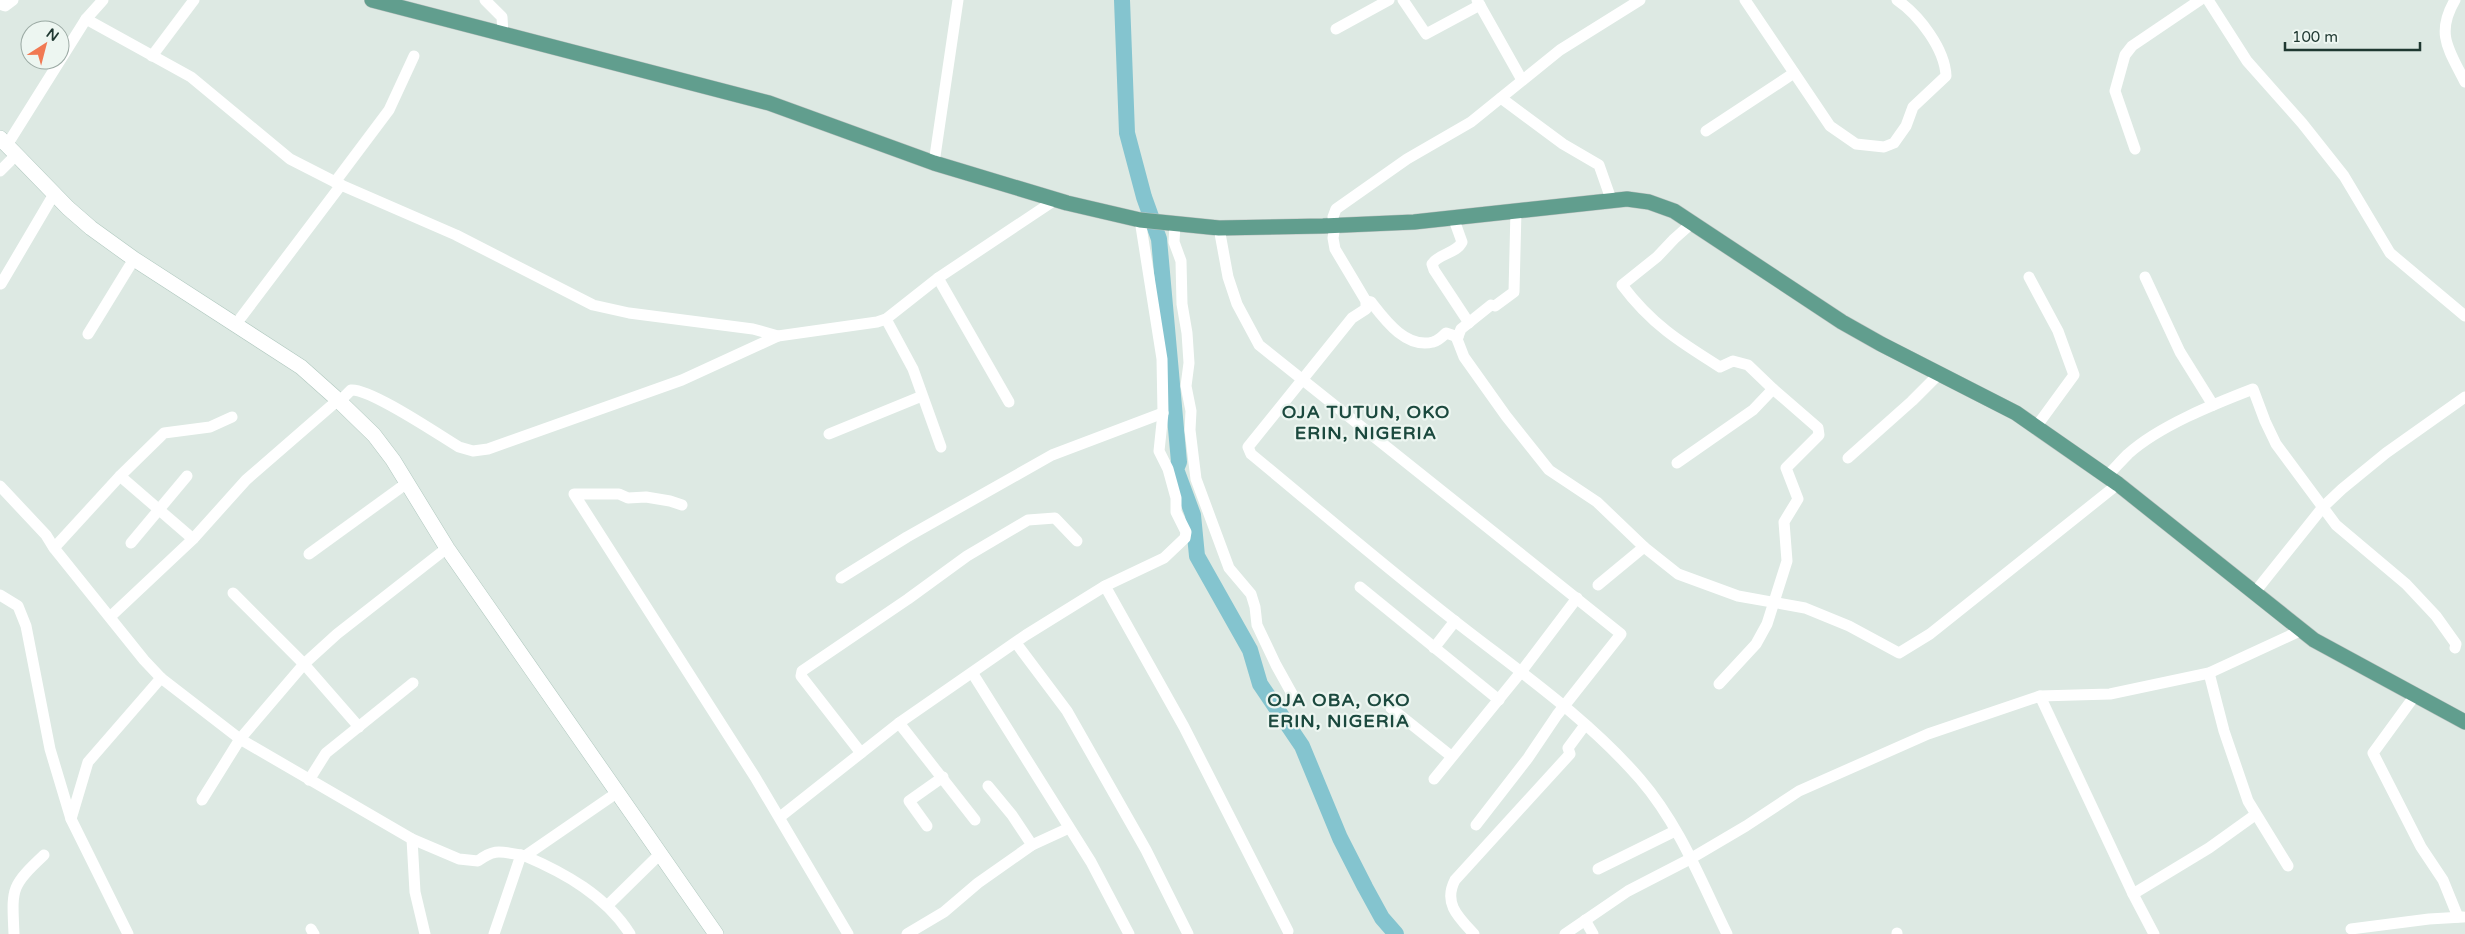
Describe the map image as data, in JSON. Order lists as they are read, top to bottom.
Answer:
{
  "districts": ["OJA TUTUN, OKO ERIN, NIGERIA", "OJA OBA, OKO ERIN, NIGERIA"],
  "scale_bar": "100 m",
  "north": "top right"
}
